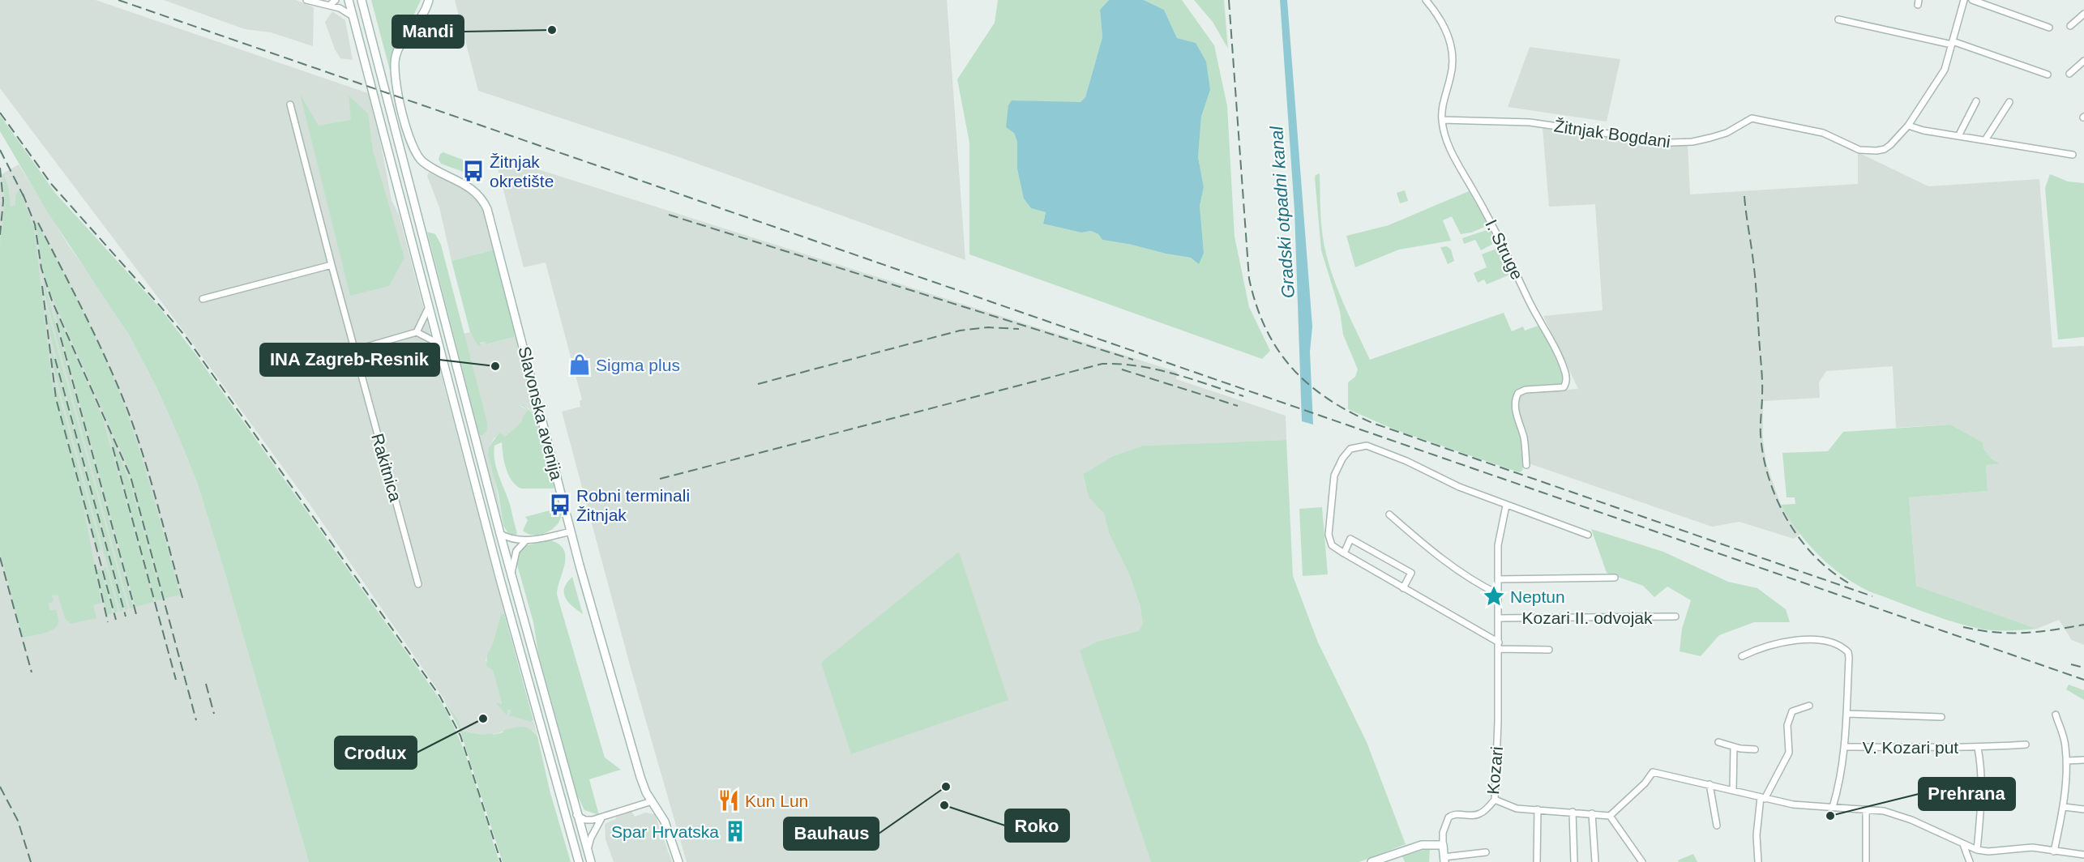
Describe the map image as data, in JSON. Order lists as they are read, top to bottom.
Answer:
{
  "streets": {
    "main road": ["Slavonska avenija", "Kozari"],
    "street": [
      "Žitnjak Bogdani",
      "I. Struge",
      "Rakitnica",
      "Kozari II. odvojak",
      "V. Kozari put"
    ]
  },
  "crossings": [
    ["Žitnjak Bogdani", "I. Struge"],
    ["Kozari II. odvojak", "Kozari"]
  ],
  "water": ["Gradski otpadni kanal"],
  "places": {
    "other": [
      "Mandi",
      "INA Zagreb-Resnik",
      "Crodux",
      "Bauhaus",
      "Roko",
      "Prehrana"
    ],
    "bus stop": ["Žitnjak okretište", "Robni terminali Žitnjak"],
    "shop": ["Sigma plus"],
    "place": ["Neptun"],
    "restaurant": ["Kun Lun"],
    "building": ["Spar Hrvatska"]
  }
}
